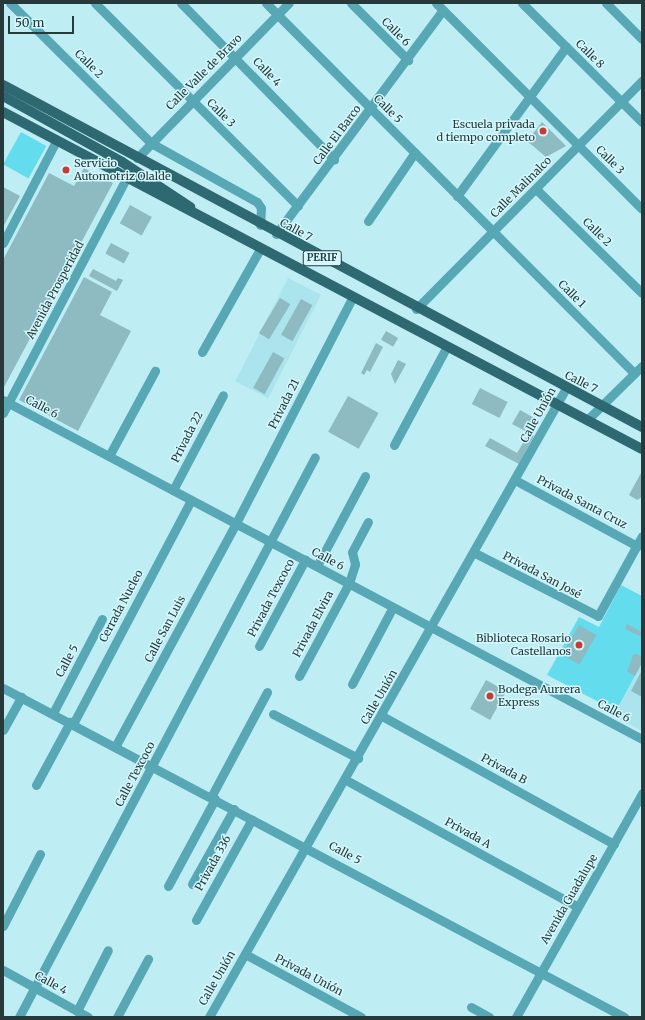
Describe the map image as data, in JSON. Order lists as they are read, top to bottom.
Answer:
{
  "streets": {
    "main road": ["Calle 7", "PERIF"],
    "street": [
      "Calle 6",
      "Calle 8",
      "Calle 2",
      "Calle Valle de Bravo",
      "Calle 4",
      "Calle 5",
      "Calle 3",
      "Calle El Barco",
      "Calle Malinalco",
      "Avenida Prosperidad",
      "Calle 1",
      "Privada 21",
      "Calle Unión",
      "Privada 22",
      "Privada Santa Cruz",
      "Privada San José",
      "Privada Texcoco",
      "Cerrada Nucleo",
      "Privada Elvira",
      "Calle San Luis",
      "Privada B",
      "Calle Texcoco",
      "Privada A",
      "Privada 336",
      "Avenida Guadalupe",
      "Privada Unión"
    ]
  },
  "crossings": [
    ["Calle 6", "Calle El Barco"],
    ["Calle 6", "Avenida Prosperidad"],
    ["Calle 6", "Privada 21"],
    ["Calle 6", "Calle Unión"],
    ["Calle 6", "Privada 22"],
    ["Calle 6", "Privada Texcoco"],
    ["Calle 6", "Cerrada Nucleo"],
    ["Calle 6", "Privada Elvira"],
    ["Calle 6", "Calle San Luis"],
    ["Calle 6", "Calle Texcoco"],
    ["Calle 8", "Calle Malinalco"],
    ["Calle 2", "Calle Valle de Bravo"],
    ["Calle 2", "Calle Malinalco"],
    ["Calle 2", "Calle 7"],
    ["Calle Valle de Bravo", "Calle 4"],
    ["Calle Valle de Bravo", "Calle 5"],
    ["Calle Valle de Bravo", "Calle 3"],
    ["Calle Valle de Bravo", "Calle 7"],
    ["Calle 4", "Calle El Barco"],
    ["Calle 4", "Calle Texcoco"],
    ["Calle 5", "Calle El Barco"],
    ["Calle 5", "Calle Malinalco"],
    ["Calle 5", "Calle 1"],
    ["Calle 5", "Calle Unión"],
    ["Calle 5", "Cerrada Nucleo"],
    ["Calle 5", "Calle San Luis"],
    ["Calle 5", "Calle Texcoco"],
    ["Calle 5", "Privada 336"],
    ["Calle 5", "Avenida Guadalupe"],
    ["Calle 3", "Calle El Barco"],
    ["Calle 3", "Calle Malinalco"],
    ["Calle El Barco", "Calle 7"],
    ["Calle Malinalco", "Calle 7"],
    ["Calle Malinalco", "Calle 1"],
    ["Calle 7", "Calle Unión"],
    ["PERIF", "Avenida Prosperidad"],
    ["PERIF", "Privada 21"],
    ["PERIF", "Calle Unión"],
    ["Privada 21", "Calle San Luis"],
    ["Calle Unión", "Privada Santa Cruz"],
    ["Calle Unión", "Privada San José"],
    ["Calle Unión", "Privada B"],
    ["Calle Unión", "Privada A"],
    ["Calle Unión", "Privada Unión"],
    ["Privada Santa Cruz", "Privada San José"],
    ["Privada B", "Avenida Guadalupe"],
    ["Privada A", "Avenida Guadalupe"]
  ],
  "places": [
    "Escuela privada d tiempo completo",
    "Servicio Automotriz Olalde",
    "Biblioteca Rosario Castellanos",
    "Bodega Aurrera Express"
  ],
  "scale_bar": "50 m"
}
